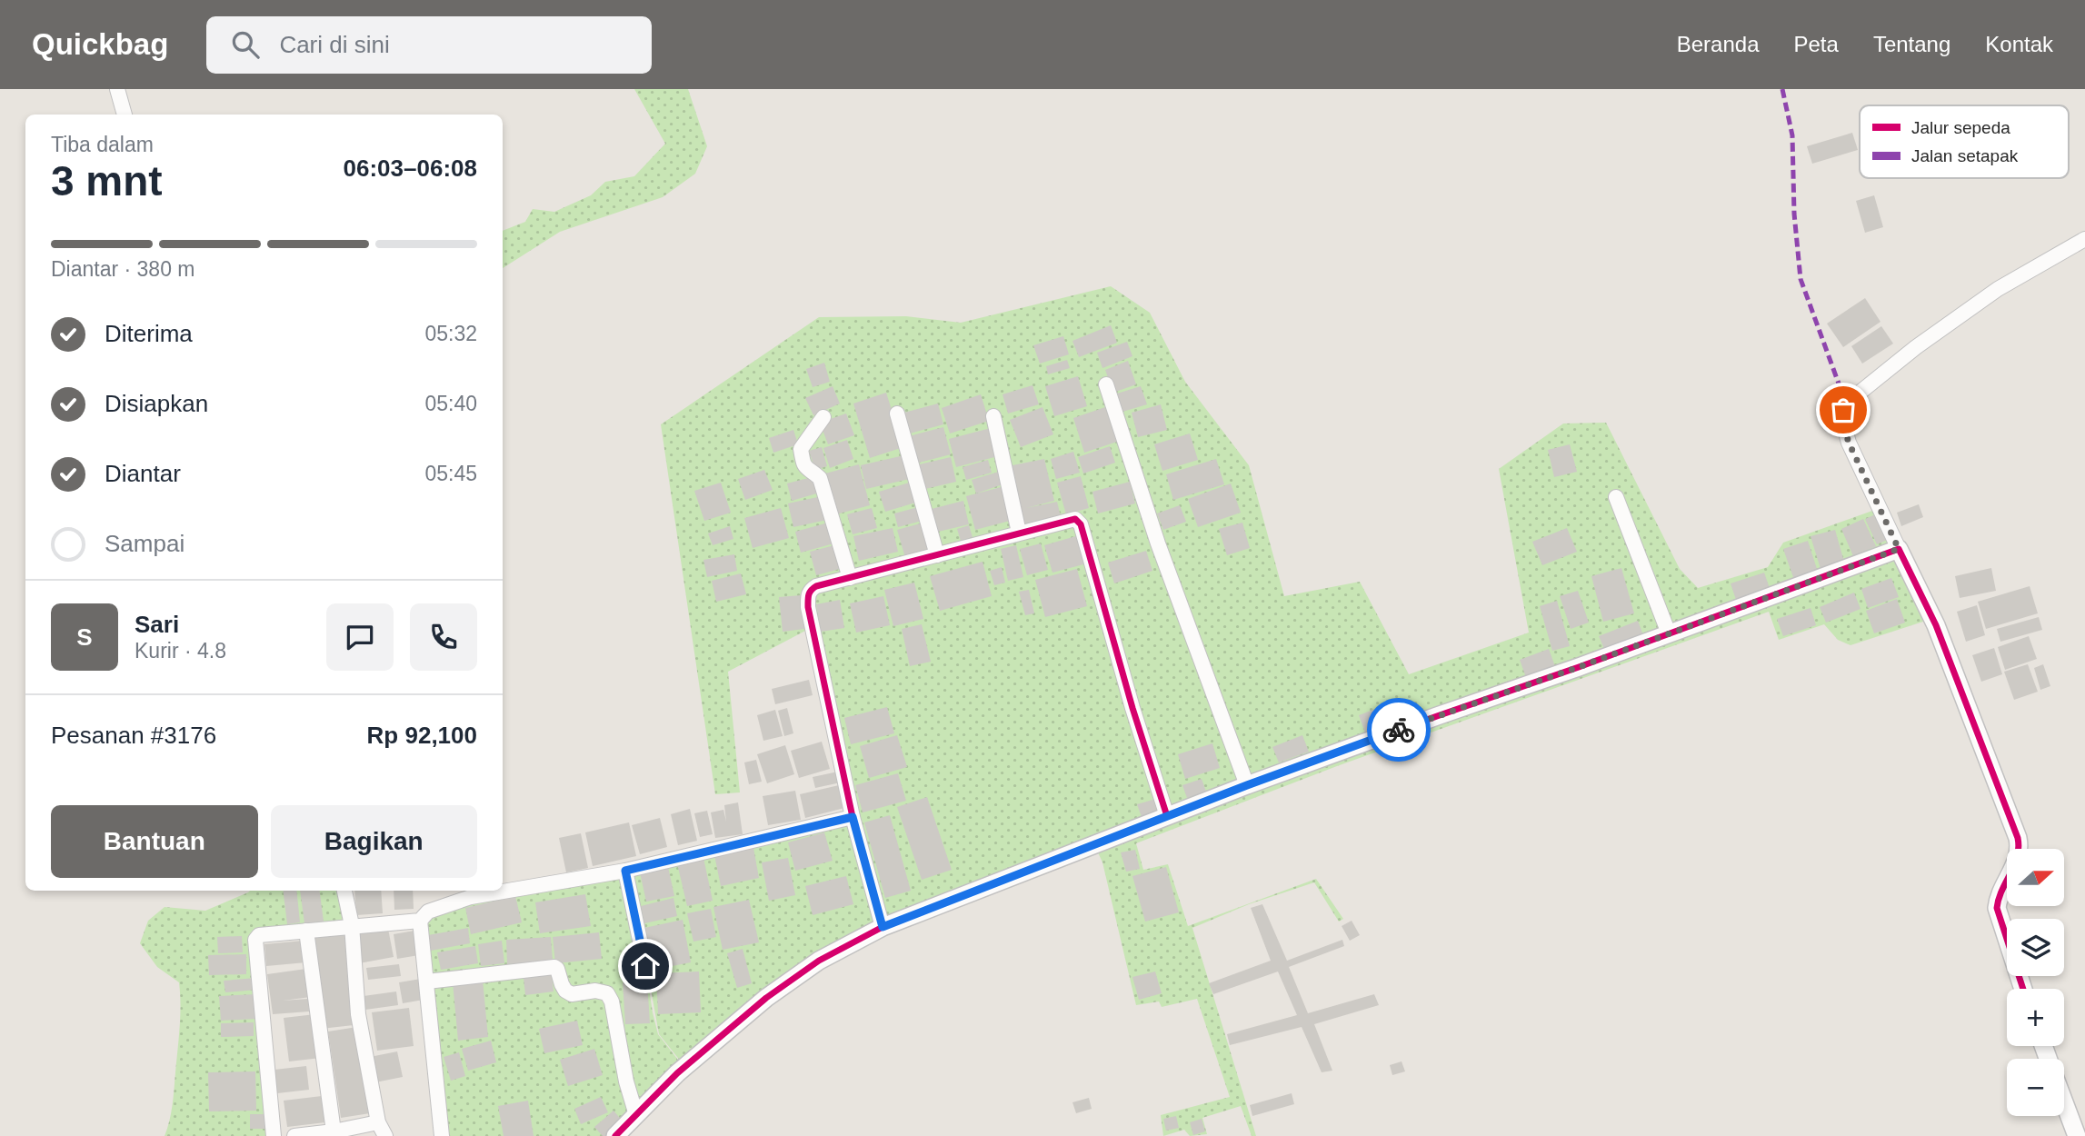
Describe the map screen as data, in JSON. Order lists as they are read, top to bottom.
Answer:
{
  "legend": ["Jalur sepeda", "Jalan setapak"],
  "north": "right",
  "page": {
    "header": "Quickbag",
    "search": "Cari di sini",
    "nav": [
      "Beranda",
      "Peta",
      "Tentang",
      "Kontak"
    ],
    "heading": ["3 mnt", "Tiba dalam", "06:03–06:08"],
    "panel": [
      "Sari",
      "Kurir · 4.8",
      "Pesanan #3176",
      "Rp 92,100"
    ],
    "bar": "Diantar · 380 m",
    "list": [
      ["Diterima", "05:32"],
      ["Disiapkan", "05:40"],
      ["Diantar", "05:45"],
      "Sampai"
    ],
    "round": "S",
    "buttons": ["Bantuan", "Bagikan"],
    "map_buttons": ["+", "−"]
  }
}
